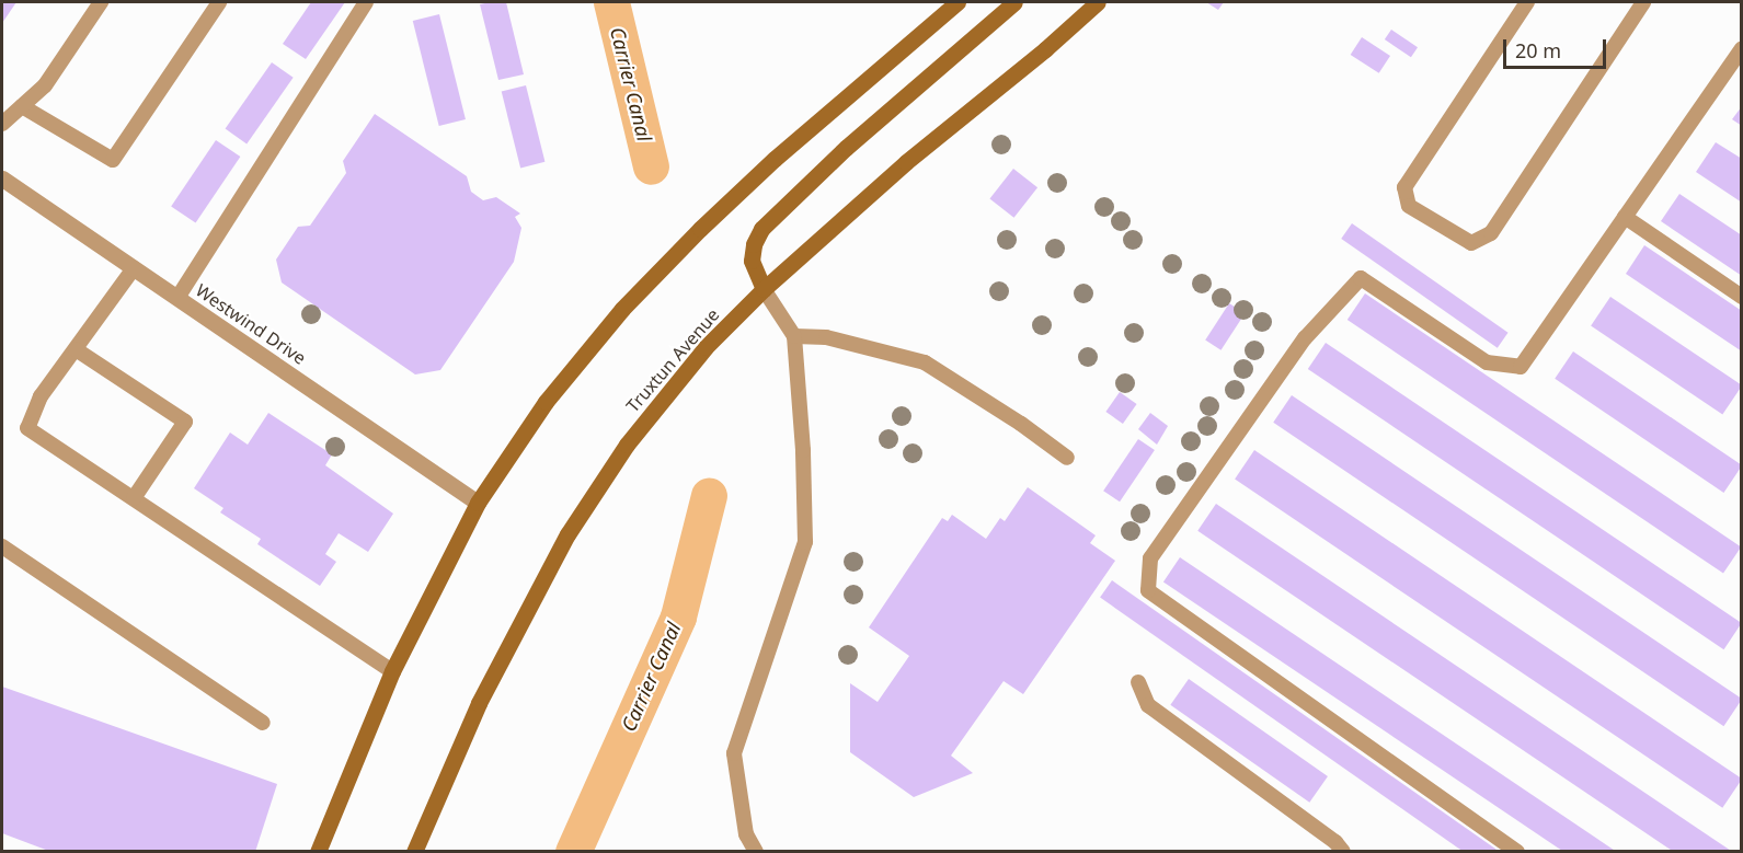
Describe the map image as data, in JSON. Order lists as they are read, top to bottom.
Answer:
{
  "streets": {
    "main road": ["Truxtun Avenue"],
    "street": ["Westwind Drive"]
  },
  "water": ["Carrier Canal"],
  "scale_bar": "20 m"
}
